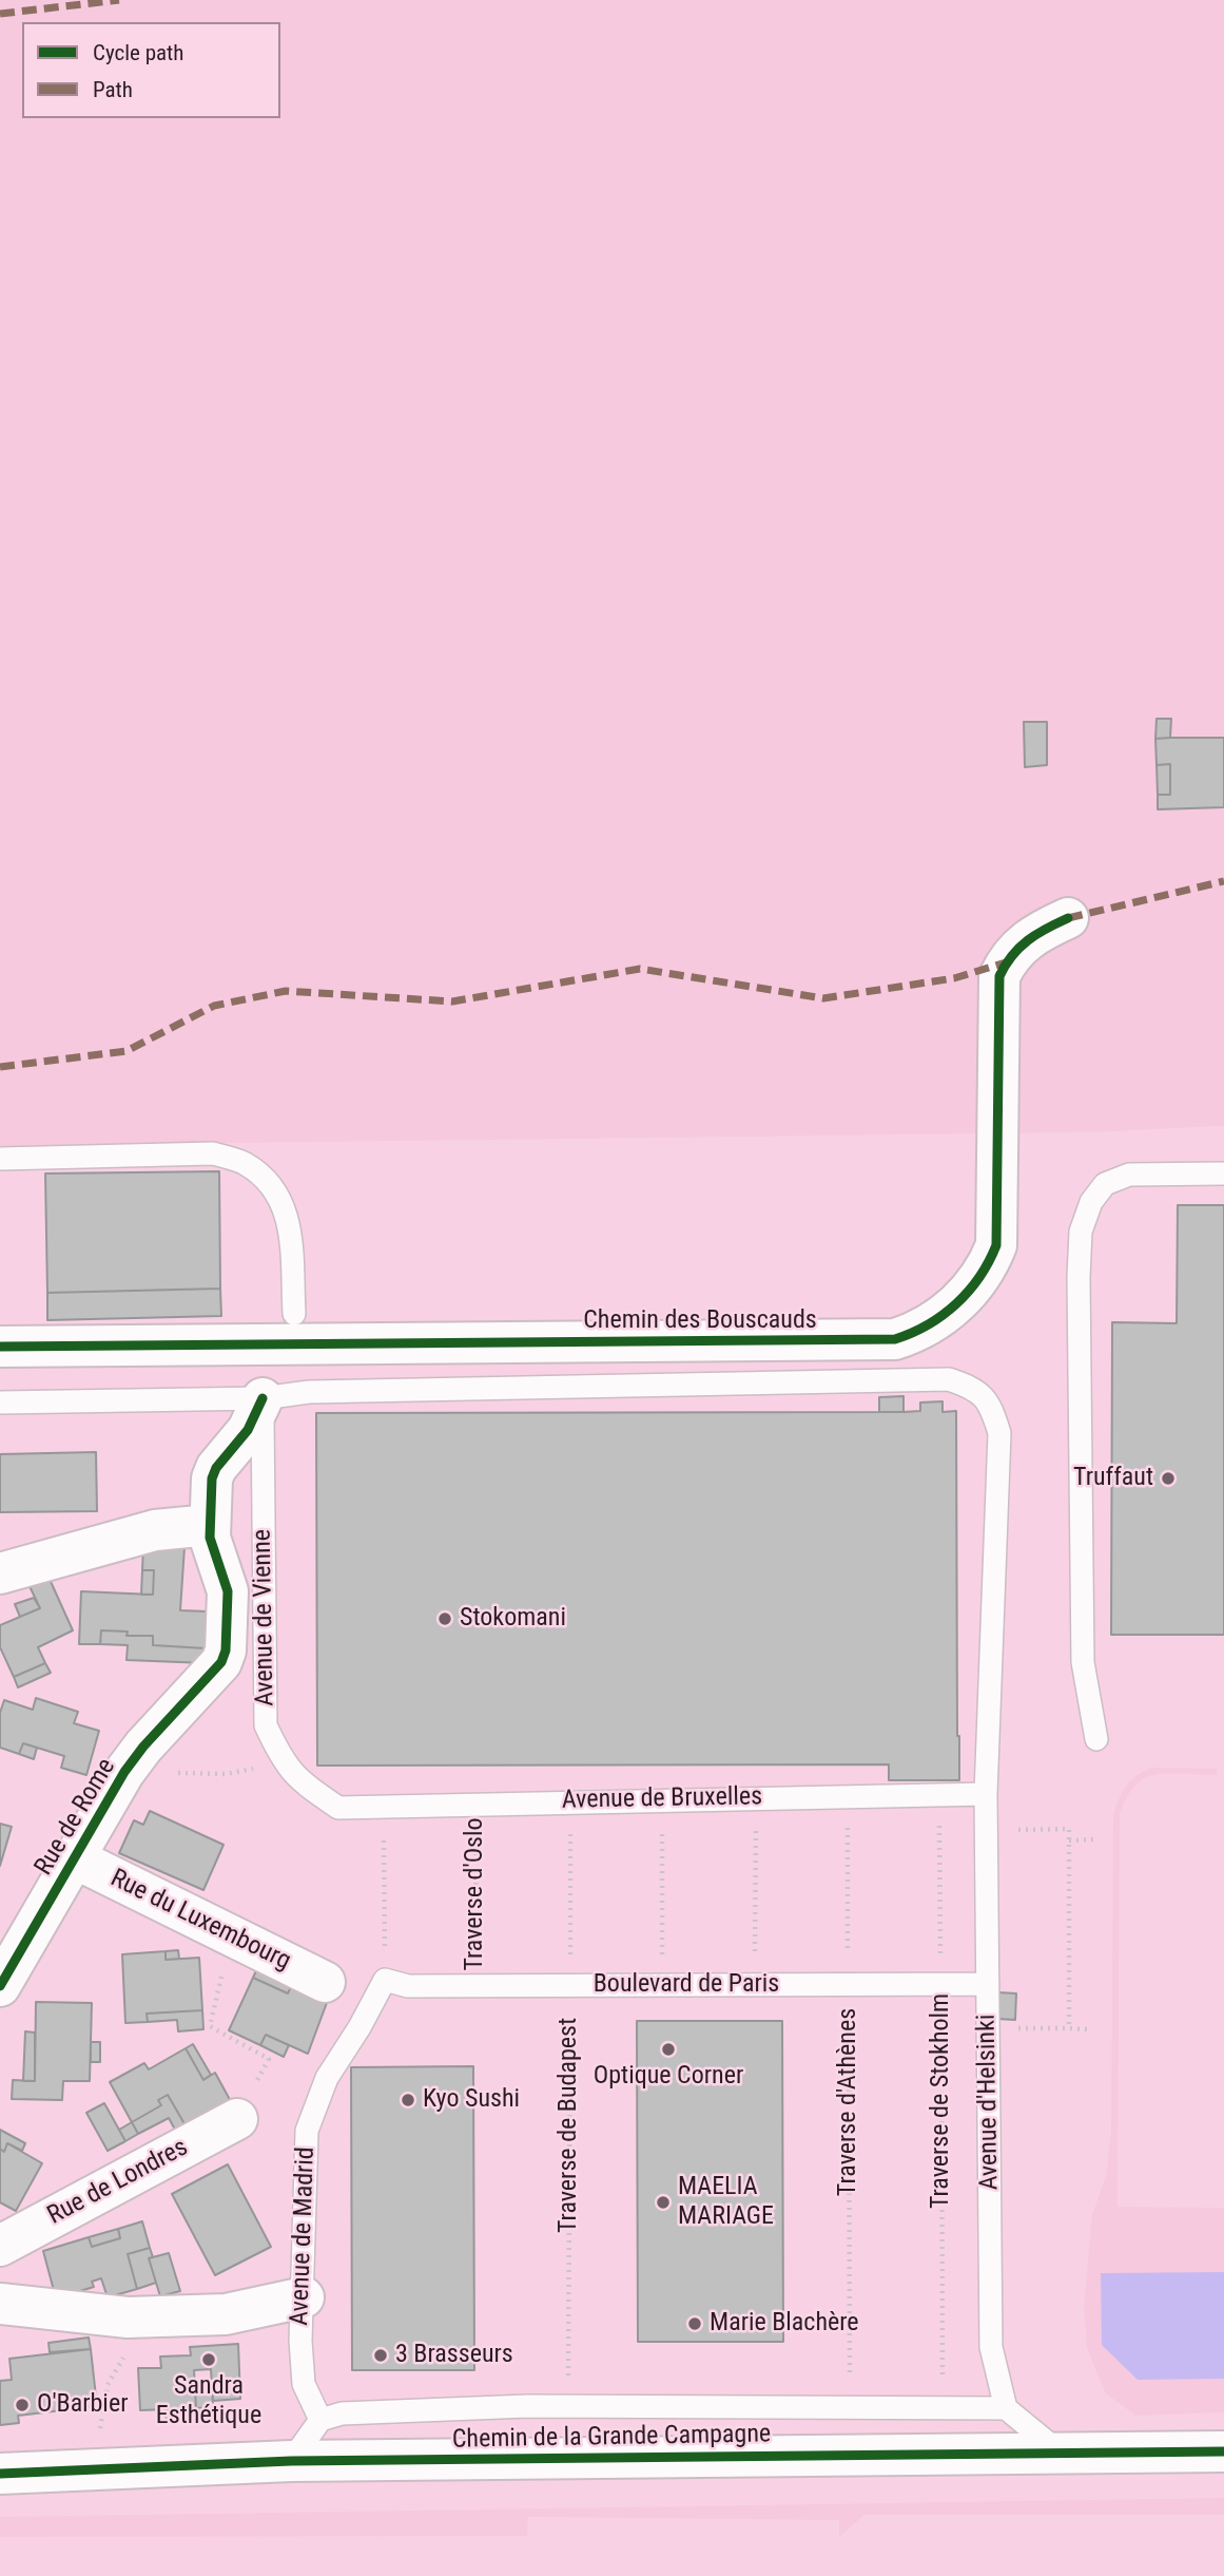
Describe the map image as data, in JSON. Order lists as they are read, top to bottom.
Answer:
{
  "streets": {
    "street": [
      "Chemin des Bouscauds",
      "Rue de Rome",
      "Rue du Luxembourg",
      "Rue de Londres",
      "Chemin de la Grande Campagne"
    ],
    "lane": [
      "Avenue de Vienne",
      "Avenue de Bruxelles",
      "Boulevard de Paris",
      "Avenue d'Helsinki",
      "Avenue de Madrid"
    ],
    "path": [
      "Traverse d'Oslo",
      "Traverse de Stokholm",
      "Traverse d'Athènes",
      "Traverse de Budapest"
    ]
  },
  "crossings": [
    ["Avenue de Vienne", "Avenue de Bruxelles"],
    ["Avenue de Vienne", "Rue de Rome"],
    ["Avenue de Vienne", "Avenue d'Helsinki"],
    ["Avenue de Bruxelles", "Traverse d'Oslo"],
    ["Avenue de Bruxelles", "Traverse de Stokholm"],
    ["Avenue de Bruxelles", "Traverse d'Athènes"],
    ["Avenue de Bruxelles", "Avenue d'Helsinki"],
    ["Avenue de Bruxelles", "Traverse de Budapest"],
    ["Rue de Rome", "Rue du Luxembourg"],
    ["Rue de Rome", "Avenue d'Helsinki"],
    ["Traverse d'Oslo", "Boulevard de Paris"],
    ["Boulevard de Paris", "Traverse de Stokholm"],
    ["Boulevard de Paris", "Traverse d'Athènes"],
    ["Boulevard de Paris", "Avenue d'Helsinki"],
    ["Boulevard de Paris", "Traverse de Budapest"],
    ["Boulevard de Paris", "Avenue de Madrid"]
  ],
  "places": [
    "Truffaut",
    "Stokomani",
    "Optique Corner",
    "Kyo Sushi",
    "MAELIA MARIAGE",
    "Marie Blachère",
    "3 Brasseurs",
    "Sandra Esthétique",
    "O'Barbier"
  ],
  "legend": ["Cycle path", "Path"]
}
